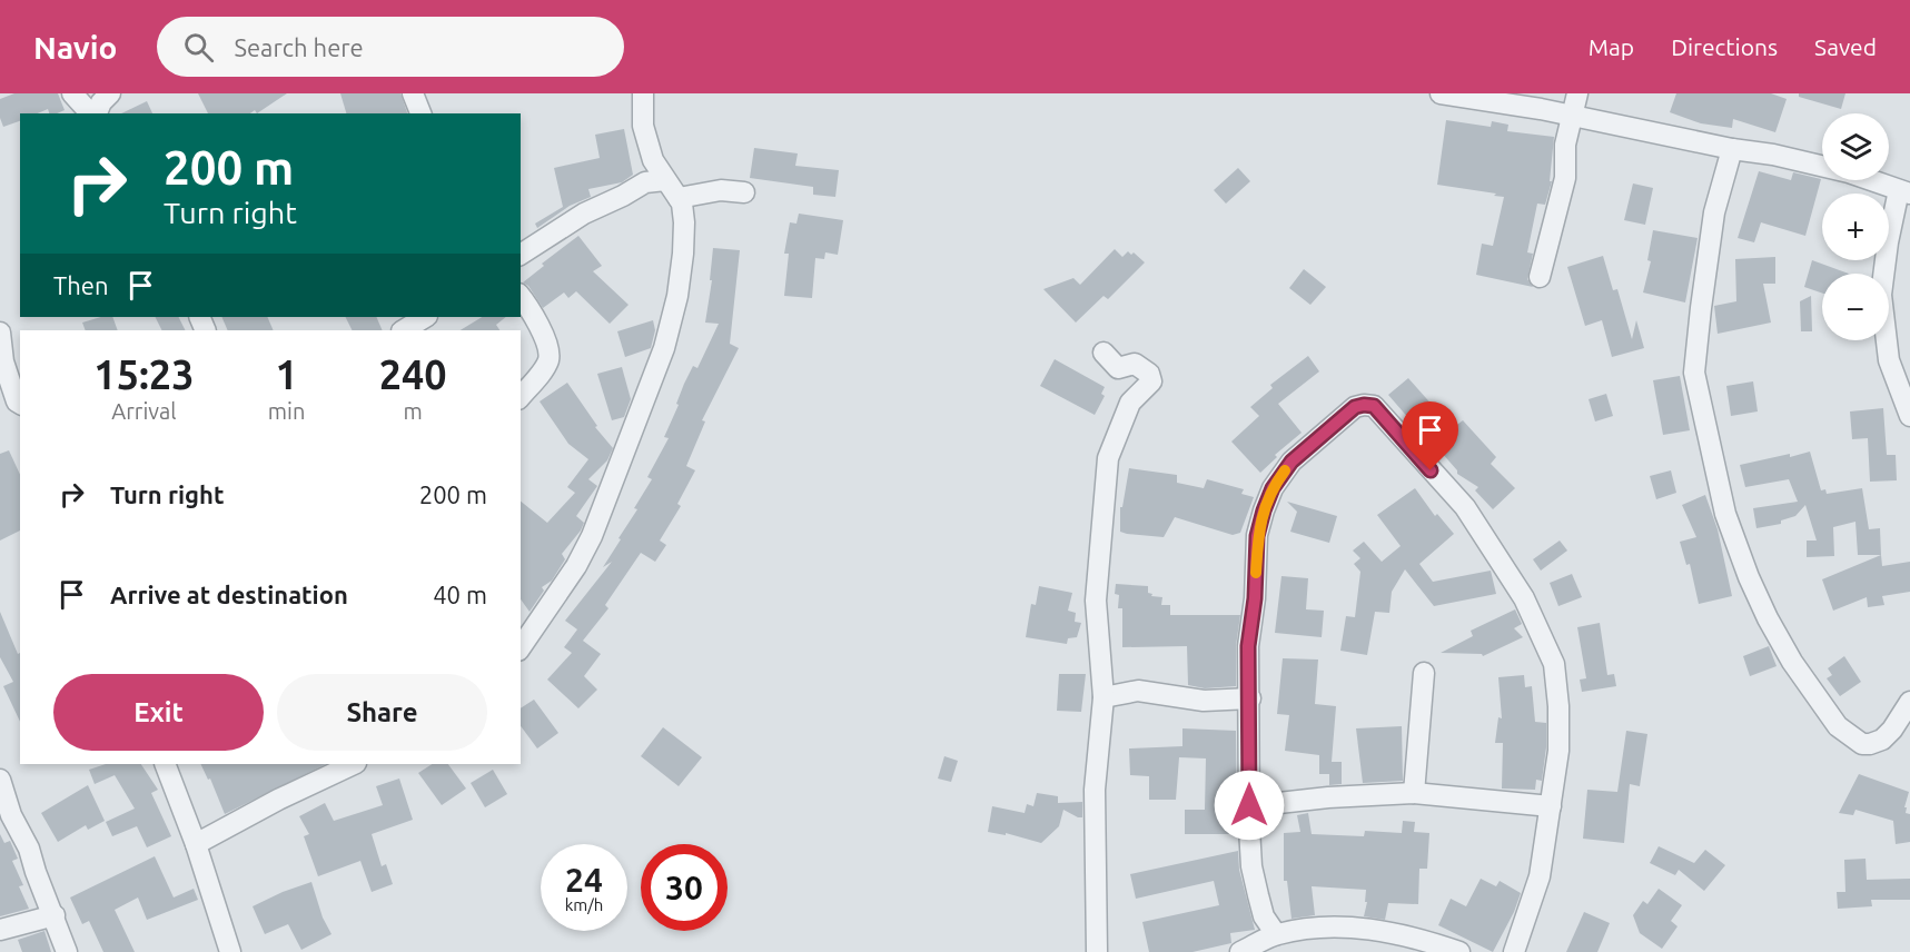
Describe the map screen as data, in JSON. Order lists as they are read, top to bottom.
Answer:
{
  "page": {
    "header": "Navio",
    "search": "Search here",
    "nav": ["Map", "Directions", "Saved"],
    "map_buttons": ["+", "−"],
    "turn": ["200 m", "Turn right"],
    "then": "Then",
    "eta": [
      "15:23",
      "Arrival",
      "1",
      "min",
      "240",
      "m"
    ],
    "list": [
      {
        "name": "Turn right",
        "value": "200 m"
      },
      {
        "name": "Arrive at destination",
        "value": "40 m"
      }
    ],
    "buttons": ["Exit", "Share"],
    "speed": "24 km/h",
    "limit": "30"
  }
}
